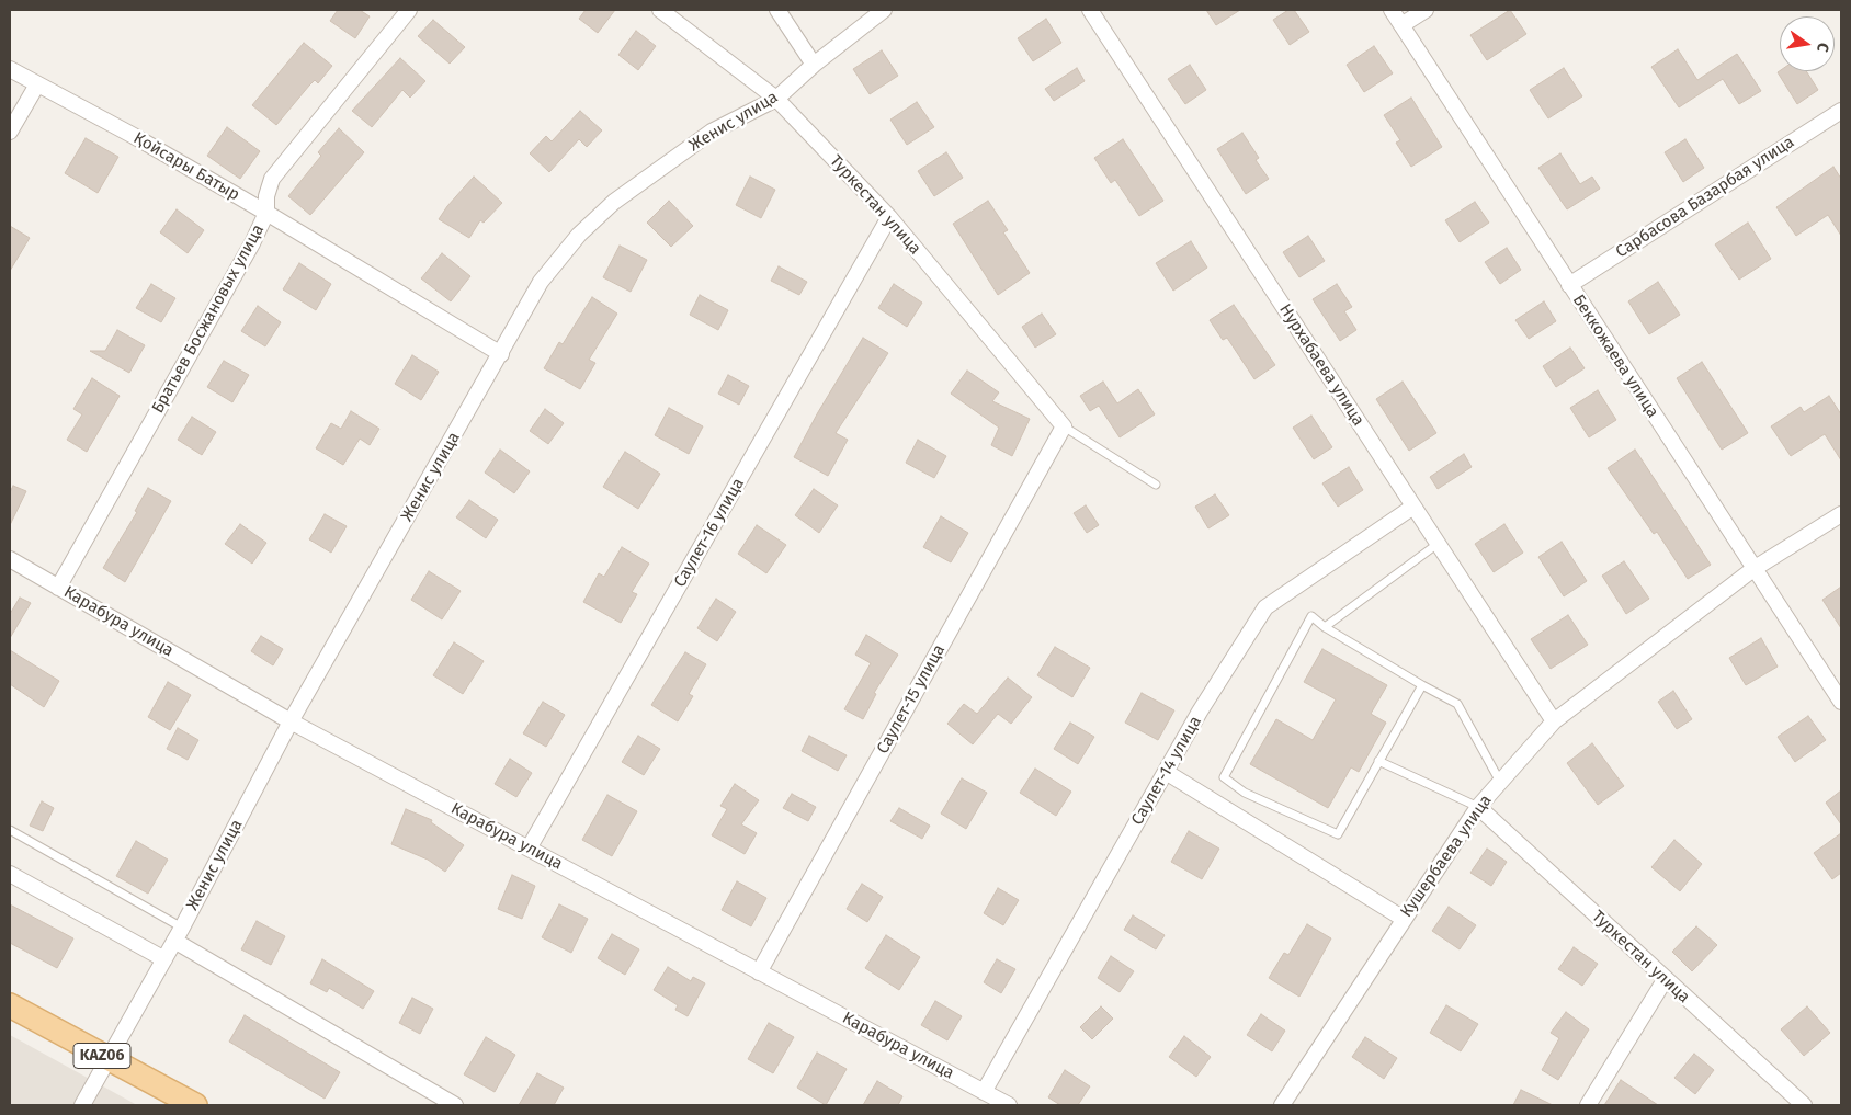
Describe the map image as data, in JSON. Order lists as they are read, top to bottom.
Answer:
{
  "streets": {
    "main road": ["KAZ06"],
    "street": [
      "Женис улица",
      "Қойсары Батыр",
      "Сарбасова Базарбая улица",
      "Туркестан улица",
      "Братьев Босжановых улица",
      "Беккожаева улица",
      "Нурхабаева улица",
      "Саулет-16 улица",
      "Карабура улица",
      "Саулет-15 улица",
      "Саулет-14 улица",
      "Кушербаева улица"
    ]
  },
  "crossings": [
    ["Женис улица", "Қойсары Батыр"],
    ["Женис улица", "Туркестан улица"],
    ["Женис улица", "Карабура улица"],
    ["Женис улица", "KAZ06"],
    ["Қойсары Батыр", "Братьев Босжановых улица"],
    ["Сарбасова Базарбая улица", "Беккожаева улица"],
    ["Туркестан улица", "Саулет-16 улица"],
    ["Туркестан улица", "Саулет-15 улица"],
    ["Туркестан улица", "Кушербаева улица"],
    ["Братьев Босжановых улица", "Карабура улица"],
    ["Беккожаева улица", "Кушербаева улица"],
    ["Нурхабаева улица", "Саулет-14 улица"],
    ["Нурхабаева улица", "Кушербаева улица"],
    ["Саулет-16 улица", "Карабура улица"],
    ["Карабура улица", "Саулет-15 улица"],
    ["Карабура улица", "Саулет-14 улица"]
  ],
  "north": "right"
}
